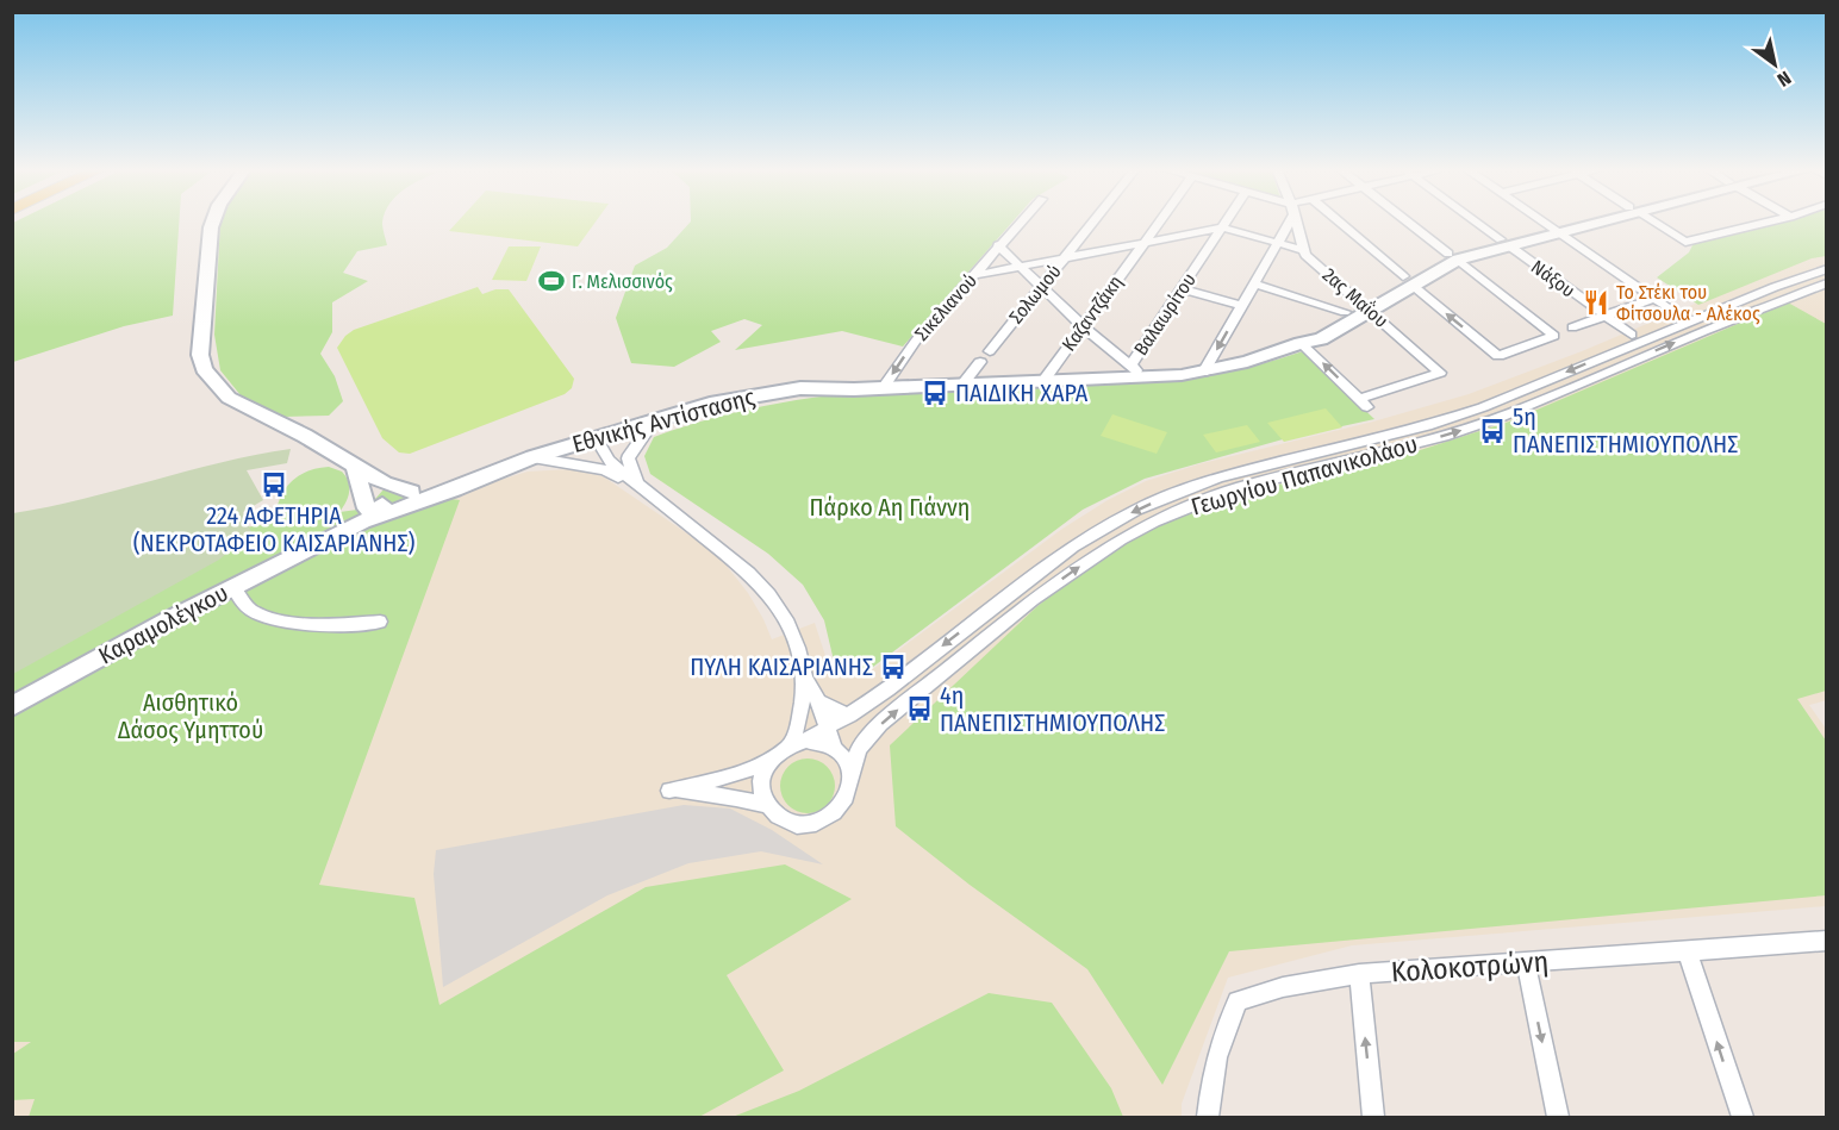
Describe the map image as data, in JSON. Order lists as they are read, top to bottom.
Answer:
{
  "streets": {
    "main road": ["Εθνικής Αντίστασης", "Καραμολέγκου"],
    "street": [
      "Νάξου",
      "Σολωμού",
      "2ας Μαΐου",
      "Σικελιανού",
      "Καζαντζάκη",
      "Βαλαωρίτου",
      "Γεωργίου Παπανικολάου",
      "Κολοκοτρώνη"
    ]
  },
  "crossings": [
    ["Νάξου", "Εθνικής Αντίστασης"],
    ["2ας Μαΐου", "Εθνικής Αντίστασης"],
    ["Σικελιανού", "Εθνικής Αντίστασης"],
    ["Καζαντζάκη", "Εθνικής Αντίστασης"],
    ["Εθνικής Αντίστασης", "Καραμολέγκου"]
  ],
  "one_way": ["Σικελιανού"],
  "parks": ["Πάρκο Αη Γιάννη", "Αισθητικό Δάσος Υμηττού"],
  "places": {
    "sports": ["Γ. Μελισσινός"],
    "restaurant": ["Το Στέκι του Φίτσουλα - Αλέκος"],
    "bus stop": [
      "ΠΑΙΔΙΚΗ ΧΑΡΑ",
      "5η ΠΑΝΕΠΙΣΤΗΜΙΟΥΠΟΛΗΣ",
      "224 ΑΦΕΤΗΡΙΑ (ΝΕΚΡΟΤΑΦΕΙΟ ΚΑΙΣΑΡΙΑΝΗΣ)",
      "ΠΥΛΗ ΚΑΙΣΑΡΙΑΝΗΣ",
      "4η ΠΑΝΕΠΙΣΤΗΜΙΟΥΠΟΛΗΣ"
    ]
  },
  "north": "bottom right"
}
